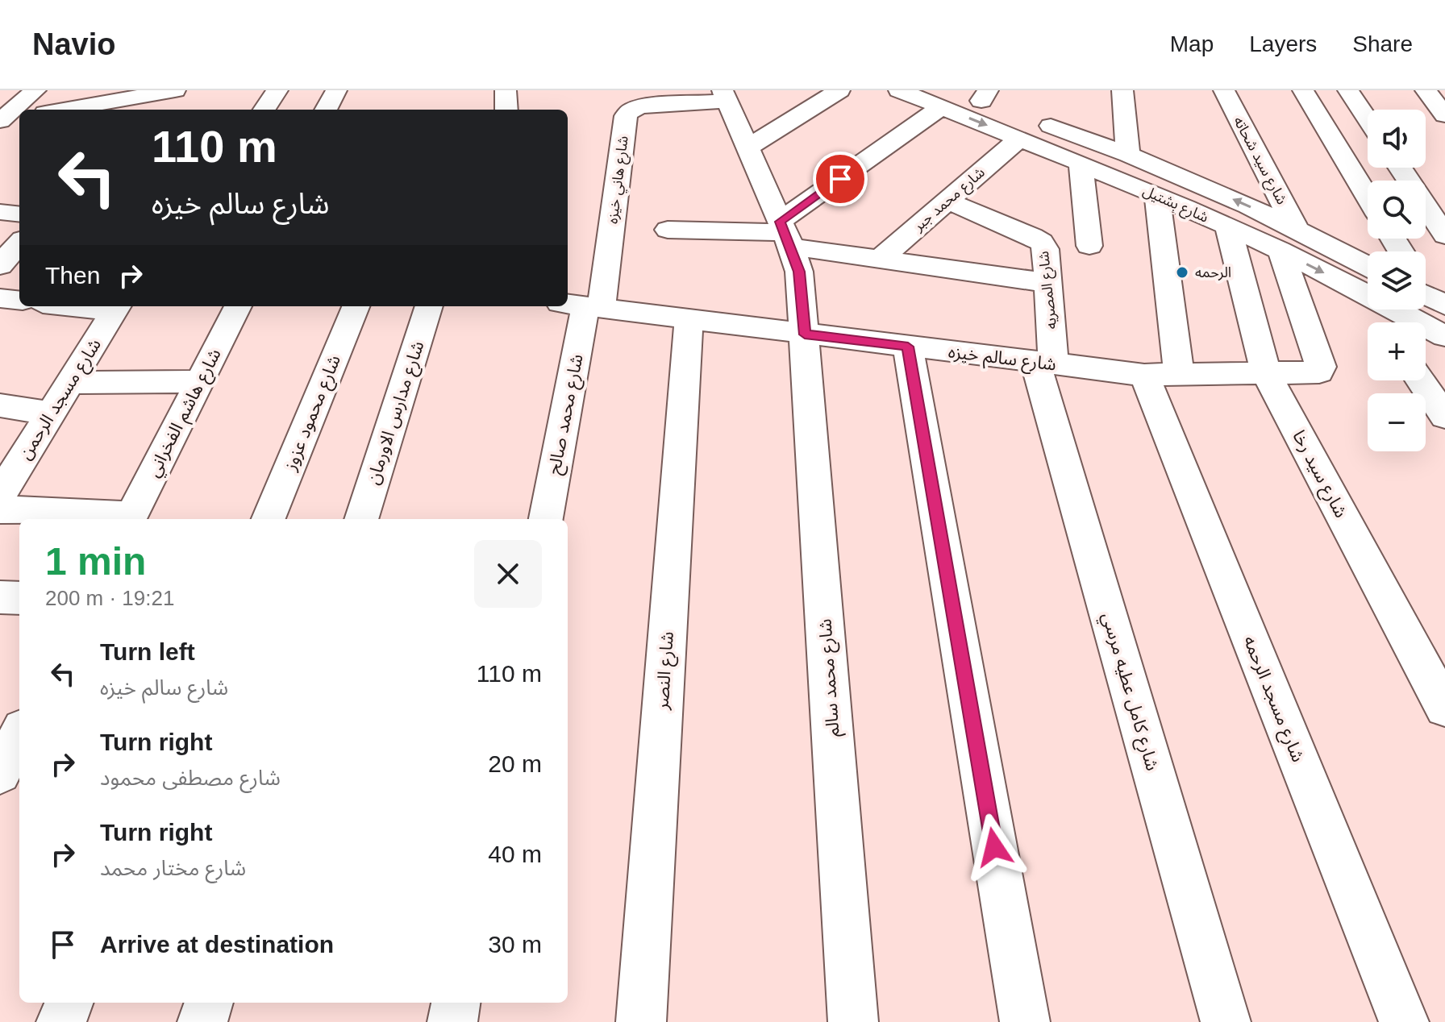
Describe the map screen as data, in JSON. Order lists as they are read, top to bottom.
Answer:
{
  "streets": {
    "street": [
      "شارع سيد شحاته",
      "شارع هاني خيزه",
      "شارع محمد جبر",
      "شارع بشتيل",
      "شارع المصريه",
      "شارع سالم خيزه",
      "شارع مسجد الرحمن",
      "شارع هاشم الفخراني",
      "شارع محمود عزوز",
      "شارع مدارس الاورمان",
      "شارع محمد صالح",
      "شارع سيد رخا",
      "شارع النصر",
      "شارع محمد سالم",
      "شارع كامل عطيه مرسي",
      "شارع مسجد الرحمه"
    ]
  },
  "crossings": [
    ["شارع سيد شحاته", "شارع بشتيل"],
    ["شارع سيد شحاته", "شارع سالم خيزه"],
    ["شارع هاني خيزه", "شارع سالم خيزه"],
    ["شارع هاني خيزه", "شارع محمد صالح"],
    ["شارع هاني خيزه", "شارع محمد سالم"],
    ["شارع محمد جبر", "شارع بشتيل"],
    ["شارع محمد جبر", "شارع المصريه"],
    ["شارع بشتيل", "شارع سالم خيزه"],
    ["شارع بشتيل", "شارع سيد رخا"],
    ["شارع بشتيل", "شارع مسجد الرحمه"],
    ["شارع المصريه", "شارع سالم خيزه"],
    ["شارع المصريه", "شارع كامل عطيه مرسي"],
    ["شارع سالم خيزه", "شارع محمد صالح"],
    ["شارع سالم خيزه", "شارع سيد رخا"],
    ["شارع سالم خيزه", "شارع النصر"],
    ["شارع سالم خيزه", "شارع محمد سالم"],
    ["شارع سالم خيزه", "شارع كامل عطيه مرسي"],
    ["شارع سالم خيزه", "شارع مسجد الرحمه"]
  ],
  "places": ["الرحمه"],
  "page": {
    "header": "Navio",
    "nav": ["Map", "Layers", "Share"],
    "map_buttons": ["+", "−"],
    "turn": ["110 m", "شارع سالم خيزه"],
    "then": "Then",
    "heading": ["1 min", "200 m · 19:21"],
    "list": [
      {
        "name": "Turn left",
        "note": "شارع سالم خيزه",
        "value": "110 m"
      },
      {
        "name": "Turn right",
        "note": "شارع مصطفى محمود",
        "value": "20 m"
      },
      {
        "name": "Turn right",
        "note": "شارع مختار محمد",
        "value": "40 m"
      },
      {
        "name": "Arrive at destination",
        "value": "30 m"
      }
    ]
  }
}
